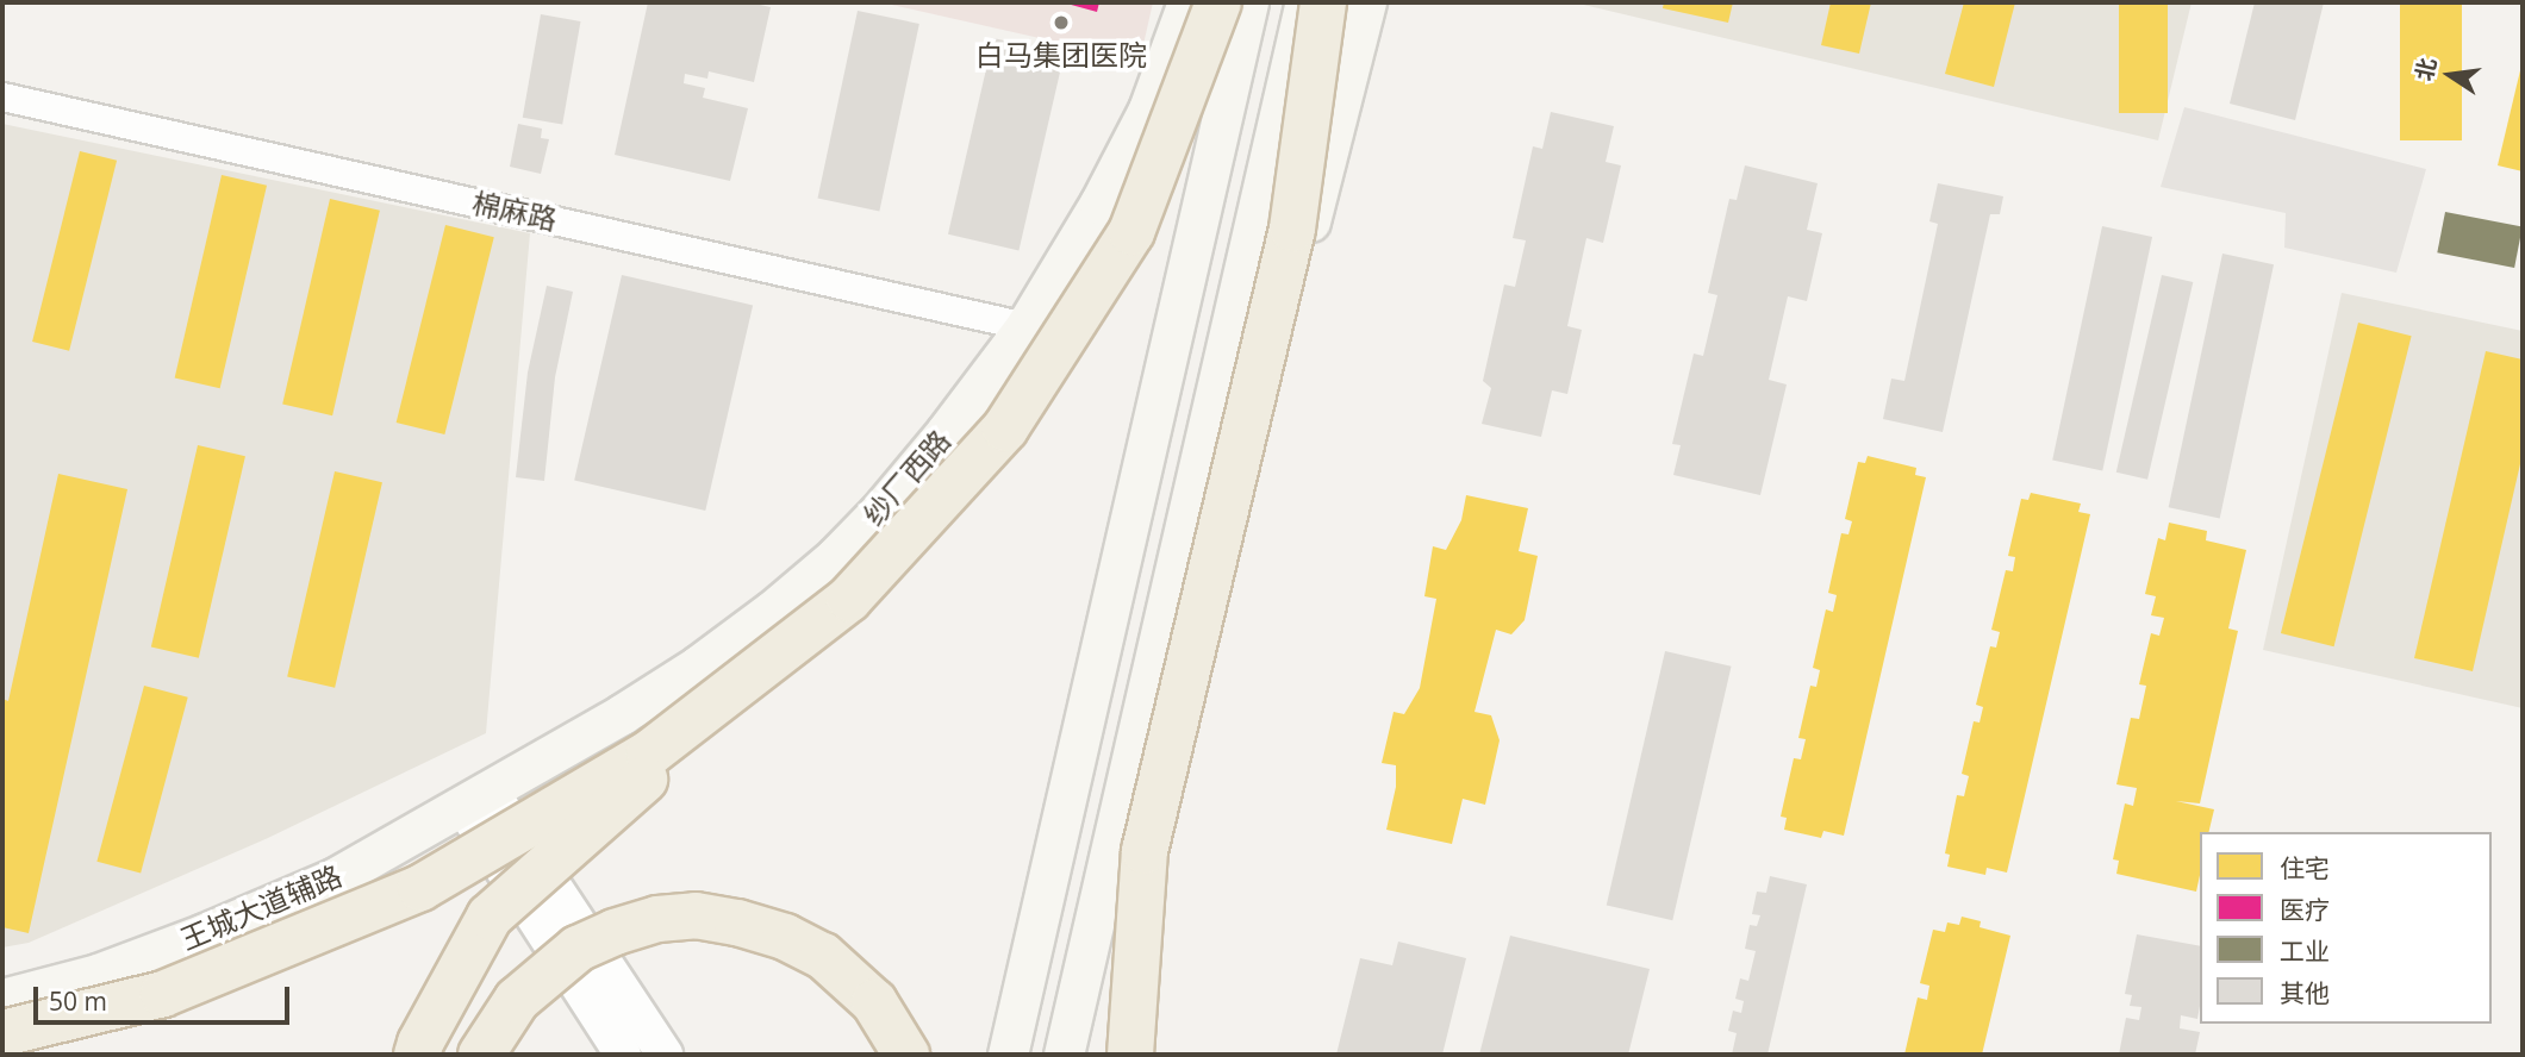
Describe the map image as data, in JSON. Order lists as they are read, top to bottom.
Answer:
{
  "streets": {
    "main road": ["纱厂西路", "王城大道辅路"],
    "street": ["棉麻路"]
  },
  "crossings": [
    ["棉麻路", "纱厂西路"],
    ["纱厂西路", "王城大道辅路"]
  ],
  "places": ["白马集团医院"],
  "legend": [
    "住宅",
    "医疗",
    "工业",
    "其他"
  ],
  "scale_bar": "50 m",
  "north": "left"
}
